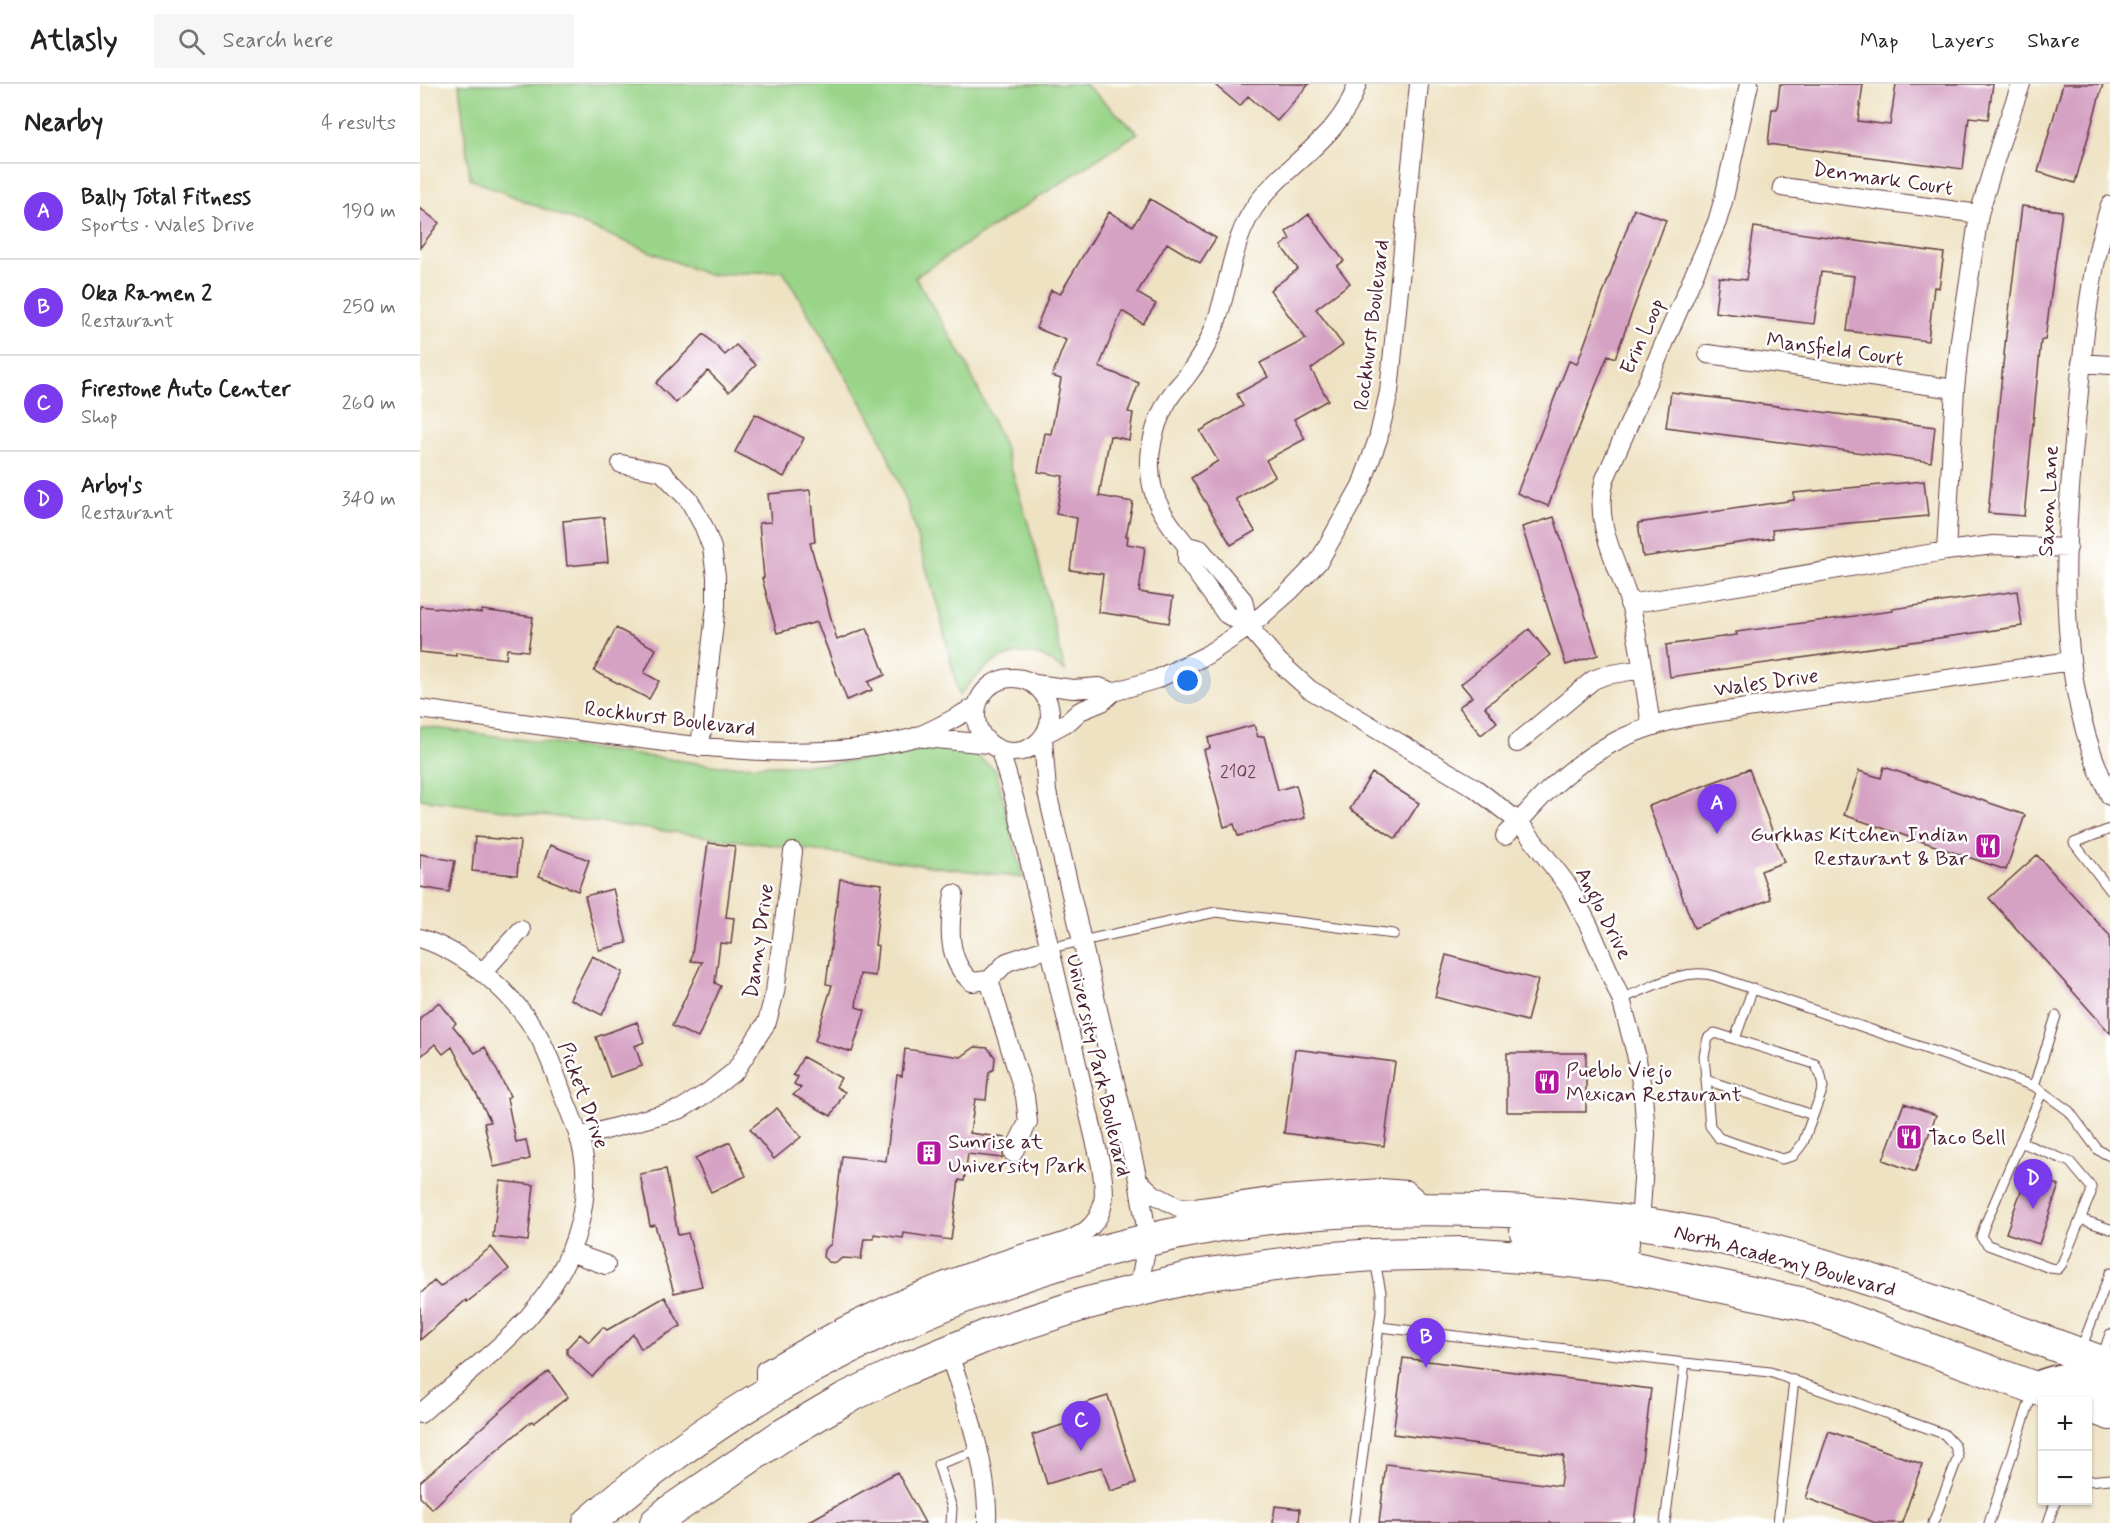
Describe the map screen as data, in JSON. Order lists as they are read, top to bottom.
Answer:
{
  "streets": {
    "highway": ["North Academy Boulevard"],
    "street": [
      "Denmark Court",
      "Rockhurst Boulevard",
      "Erin Loop",
      "Mansfield Court",
      "Saxon Lane",
      "Wales Drive",
      "Anglo Drive",
      "Danny Drive",
      "University Park Boulevard",
      "Picket Drive"
    ]
  },
  "crossings": [
    ["Rockhurst Boulevard", "Anglo Drive"],
    ["Rockhurst Boulevard", "University Park Boulevard"],
    ["Erin Loop", "Wales Drive"],
    ["Saxon Lane", "Wales Drive"],
    ["Wales Drive", "Anglo Drive"],
    ["Anglo Drive", "North Academy Boulevard"],
    ["Danny Drive", "Picket Drive"],
    ["University Park Boulevard", "North Academy Boulevard"]
  ],
  "places": {
    "restaurant": ["Gurkhas Kitchen Indian Restaurant & Bar", "Pueblo Viejo Mexican Restaurant", "Taco Bell"],
    "building": ["Sunrise at University Park"]
  },
  "house_numbers": ["2102"],
  "page": {
    "header": "Atlasly",
    "search": "Search here",
    "nav": ["Map", "Layers", "Share"],
    "heading": ["Nearby", "4 results"],
    "list": [
      {
        "mark": "A",
        "name": "Bally Total Fitness",
        "note": "Sports · Wales Drive",
        "value": "190 m"
      },
      {
        "mark": "B",
        "name": "Oka Ramen 2",
        "note": "Restaurant",
        "value": "250 m"
      },
      {
        "mark": "C",
        "name": "Firestone Auto Center",
        "note": "Shop",
        "value": "260 m"
      },
      {
        "mark": "D",
        "name": "Arby's",
        "note": "Restaurant",
        "value": "340 m"
      }
    ],
    "pins": [
      "A",
      "D",
      "B",
      "C"
    ],
    "map_buttons": ["+", "−"]
  }
}
